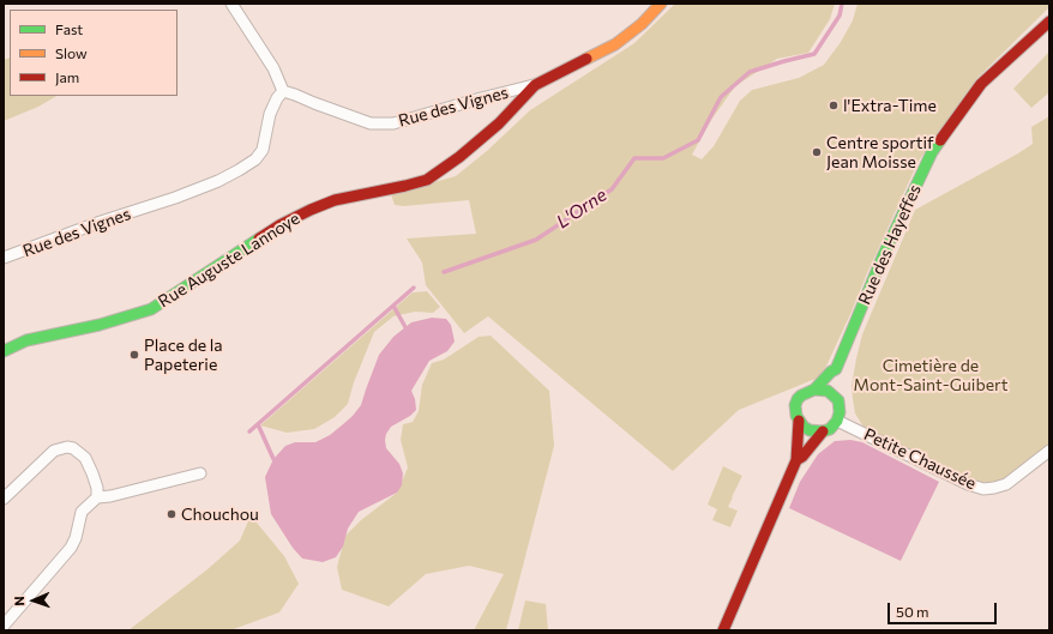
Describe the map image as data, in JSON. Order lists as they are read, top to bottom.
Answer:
{
  "streets": {
    "street": [
      "Rue des Vignes",
      "Rue des Hayeffes",
      "Rue Auguste Lannoye",
      "Petite Chaussée"
    ]
  },
  "crossings": [
    ["Rue des Vignes", "Rue Auguste Lannoye"],
    ["Rue des Hayeffes", "Petite Chaussée"]
  ],
  "water": ["L'Orne"],
  "parks": ["Cimetière de Mont-Saint-Guibert"],
  "places": [
    "l'Extra-Time",
    "Centre sportif Jean Moisse",
    "Place de la Papeterie",
    "Chouchou"
  ],
  "legend": ["Fast", "Slow", "Jam"],
  "scale_bar": "50 m",
  "north": "left"
}
